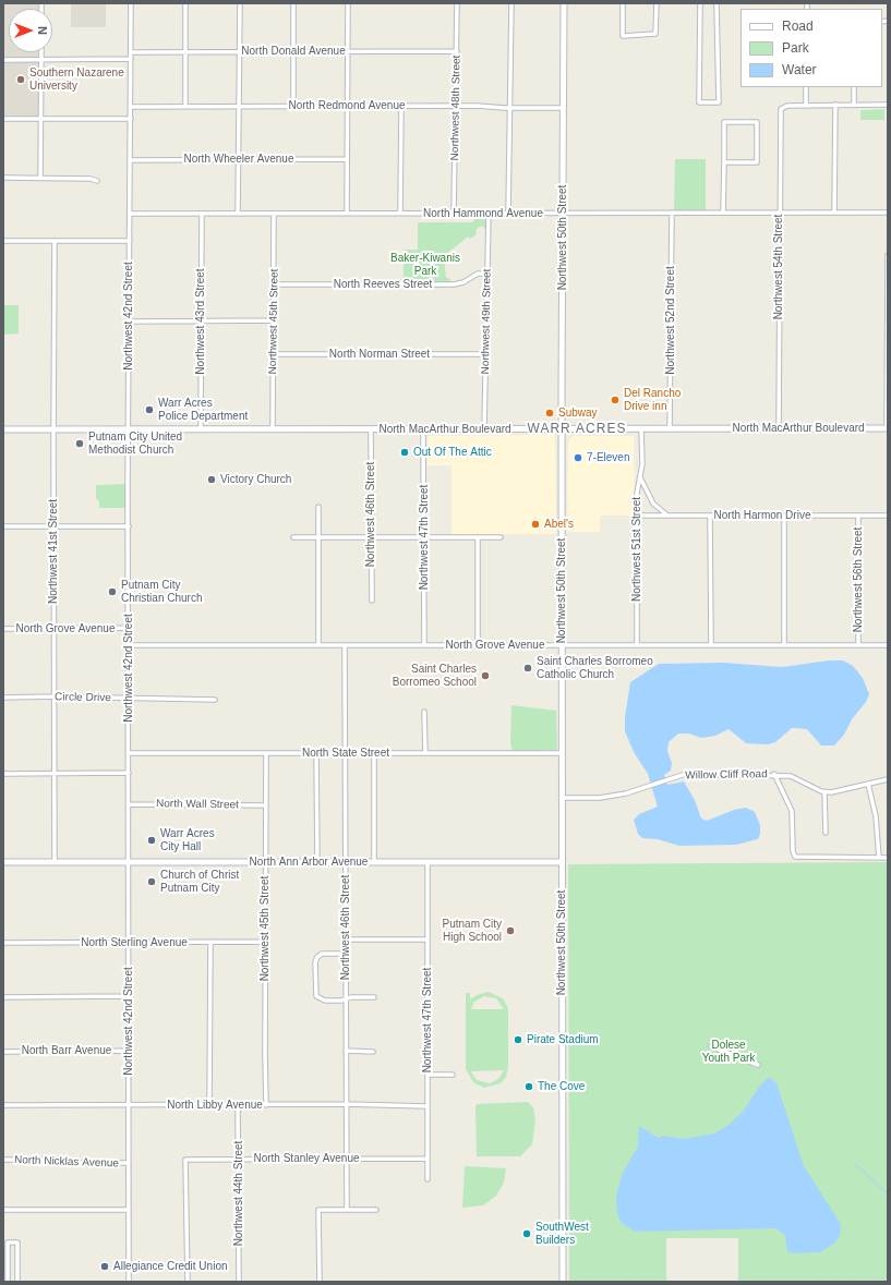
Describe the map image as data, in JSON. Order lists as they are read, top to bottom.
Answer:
{
  "streets": {
    "main road": ["Northwest 50th Street", "North MacArthur Boulevard", "North Ann Arbor Avenue"],
    "street": [
      "North Donald Avenue",
      "North Redmond Avenue",
      "Northwest 48th Street",
      "North Wheeler Avenue",
      "North Hammond Avenue",
      "Northwest 54th Street",
      "North Reeves Street",
      "Northwest 42nd Street",
      "Northwest 52nd Street",
      "Northwest 43rd Street",
      "Northwest 45th Street",
      "Northwest 49th Street",
      "North Norman Street",
      "Northwest 46th Street",
      "North Harmon Drive",
      "Northwest 47th Street",
      "Northwest 51st Street",
      "Northwest 41st Street",
      "Northwest 56th Street",
      "North Grove Avenue",
      "Circle Drive",
      "North State Street",
      "Willow Cliff Road",
      "North Wall Street",
      "North Sterling Avenue",
      "North Barr Avenue",
      "North Libby Avenue",
      "North Stanley Avenue",
      "North Nicklas Avenue",
      "Northwest 44th Street"
    ]
  },
  "crossings": [
    ["North Donald Avenue", "Northwest 48th Street"],
    ["North Donald Avenue", "Northwest 42nd Street"],
    ["North Redmond Avenue", "Northwest 48th Street"],
    ["North Redmond Avenue", "Northwest 50th Street"],
    ["North Redmond Avenue", "Northwest 42nd Street"],
    ["Northwest 48th Street", "North Hammond Avenue"],
    ["North Wheeler Avenue", "Northwest 42nd Street"],
    ["North Hammond Avenue", "Northwest 50th Street"],
    ["North Hammond Avenue", "Northwest 54th Street"],
    ["North Hammond Avenue", "Northwest 42nd Street"],
    ["North Hammond Avenue", "Northwest 52nd Street"],
    ["North Hammond Avenue", "Northwest 43rd Street"],
    ["North Hammond Avenue", "Northwest 45th Street"],
    ["North Hammond Avenue", "Northwest 49th Street"],
    ["Northwest 50th Street", "North MacArthur Boulevard"],
    ["Northwest 50th Street", "North Grove Avenue"],
    ["Northwest 50th Street", "North State Street"],
    ["Northwest 50th Street", "Willow Cliff Road"],
    ["Northwest 50th Street", "North Ann Arbor Avenue"],
    ["Northwest 54th Street", "North MacArthur Boulevard"],
    ["North Reeves Street", "Northwest 45th Street"],
    ["North Reeves Street", "Northwest 49th Street"],
    ["Northwest 42nd Street", "North MacArthur Boulevard"],
    ["Northwest 42nd Street", "North Grove Avenue"],
    ["Northwest 42nd Street", "Circle Drive"],
    ["Northwest 42nd Street", "North State Street"],
    ["Northwest 42nd Street", "North Wall Street"],
    ["Northwest 42nd Street", "North Ann Arbor Avenue"],
    ["Northwest 42nd Street", "North Sterling Avenue"],
    ["Northwest 42nd Street", "North Barr Avenue"],
    ["Northwest 42nd Street", "North Libby Avenue"],
    ["Northwest 42nd Street", "North Nicklas Avenue"],
    ["Northwest 52nd Street", "North MacArthur Boulevard"],
    ["Northwest 43rd Street", "North MacArthur Boulevard"],
    ["Northwest 45th Street", "North Norman Street"],
    ["Northwest 45th Street", "North MacArthur Boulevard"],
    ["Northwest 45th Street", "North State Street"],
    ["Northwest 45th Street", "North Wall Street"],
    ["Northwest 45th Street", "North Ann Arbor Avenue"],
    ["Northwest 45th Street", "North Sterling Avenue"],
    ["Northwest 45th Street", "North Libby Avenue"],
    ["Northwest 49th Street", "North Norman Street"],
    ["Northwest 49th Street", "North MacArthur Boulevard"],
    ["North MacArthur Boulevard", "Northwest 46th Street"],
    ["North MacArthur Boulevard", "Northwest 47th Street"],
    ["North MacArthur Boulevard", "Northwest 51st Street"],
    ["North MacArthur Boulevard", "Northwest 41st Street"],
    ["Northwest 46th Street", "North Grove Avenue"],
    ["Northwest 46th Street", "North State Street"],
    ["Northwest 46th Street", "North Ann Arbor Avenue"],
    ["Northwest 46th Street", "North Libby Avenue"],
    ["Northwest 46th Street", "North Stanley Avenue"],
    ["North Harmon Drive", "Northwest 51st Street"],
    ["North Harmon Drive", "Northwest 56th Street"],
    ["Northwest 47th Street", "North Grove Avenue"],
    ["Northwest 47th Street", "North Ann Arbor Avenue"],
    ["Northwest 47th Street", "North Libby Avenue"],
    ["Northwest 47th Street", "North Stanley Avenue"],
    ["Northwest 51st Street", "North Grove Avenue"],
    ["Northwest 41st Street", "North Grove Avenue"],
    ["Northwest 41st Street", "Circle Drive"],
    ["Northwest 41st Street", "North Ann Arbor Avenue"],
    ["Northwest 56th Street", "North Grove Avenue"],
    ["North Libby Avenue", "Northwest 44th Street"],
    ["North Stanley Avenue", "Northwest 44th Street"]
  ],
  "districts": ["WARR ACRES"],
  "parks": ["Baker-Kiwanis Park", "Dolese Youth Park"],
  "places": [
    "Southern Nazarene University",
    "Del Rancho Drive inn",
    "Warr Acres Police Department",
    "Subway",
    "Putnam City United Methodist Church",
    "Out Of The Attic",
    "7-Eleven",
    "Victory Church",
    "Abel's",
    "Putnam City Christian Church",
    "Saint Charles Borromeo Catholic Church",
    "Saint Charles Borromeo School",
    "Warr Acres City Hall",
    "Church of Christ Putnam City",
    "Putnam City High School",
    "Pirate Stadium",
    "The Cove",
    "SouthWest Builders",
    "Allegiance Credit Union"
  ],
  "legend": ["Road", "Park", "Water"],
  "north": "right"
}
